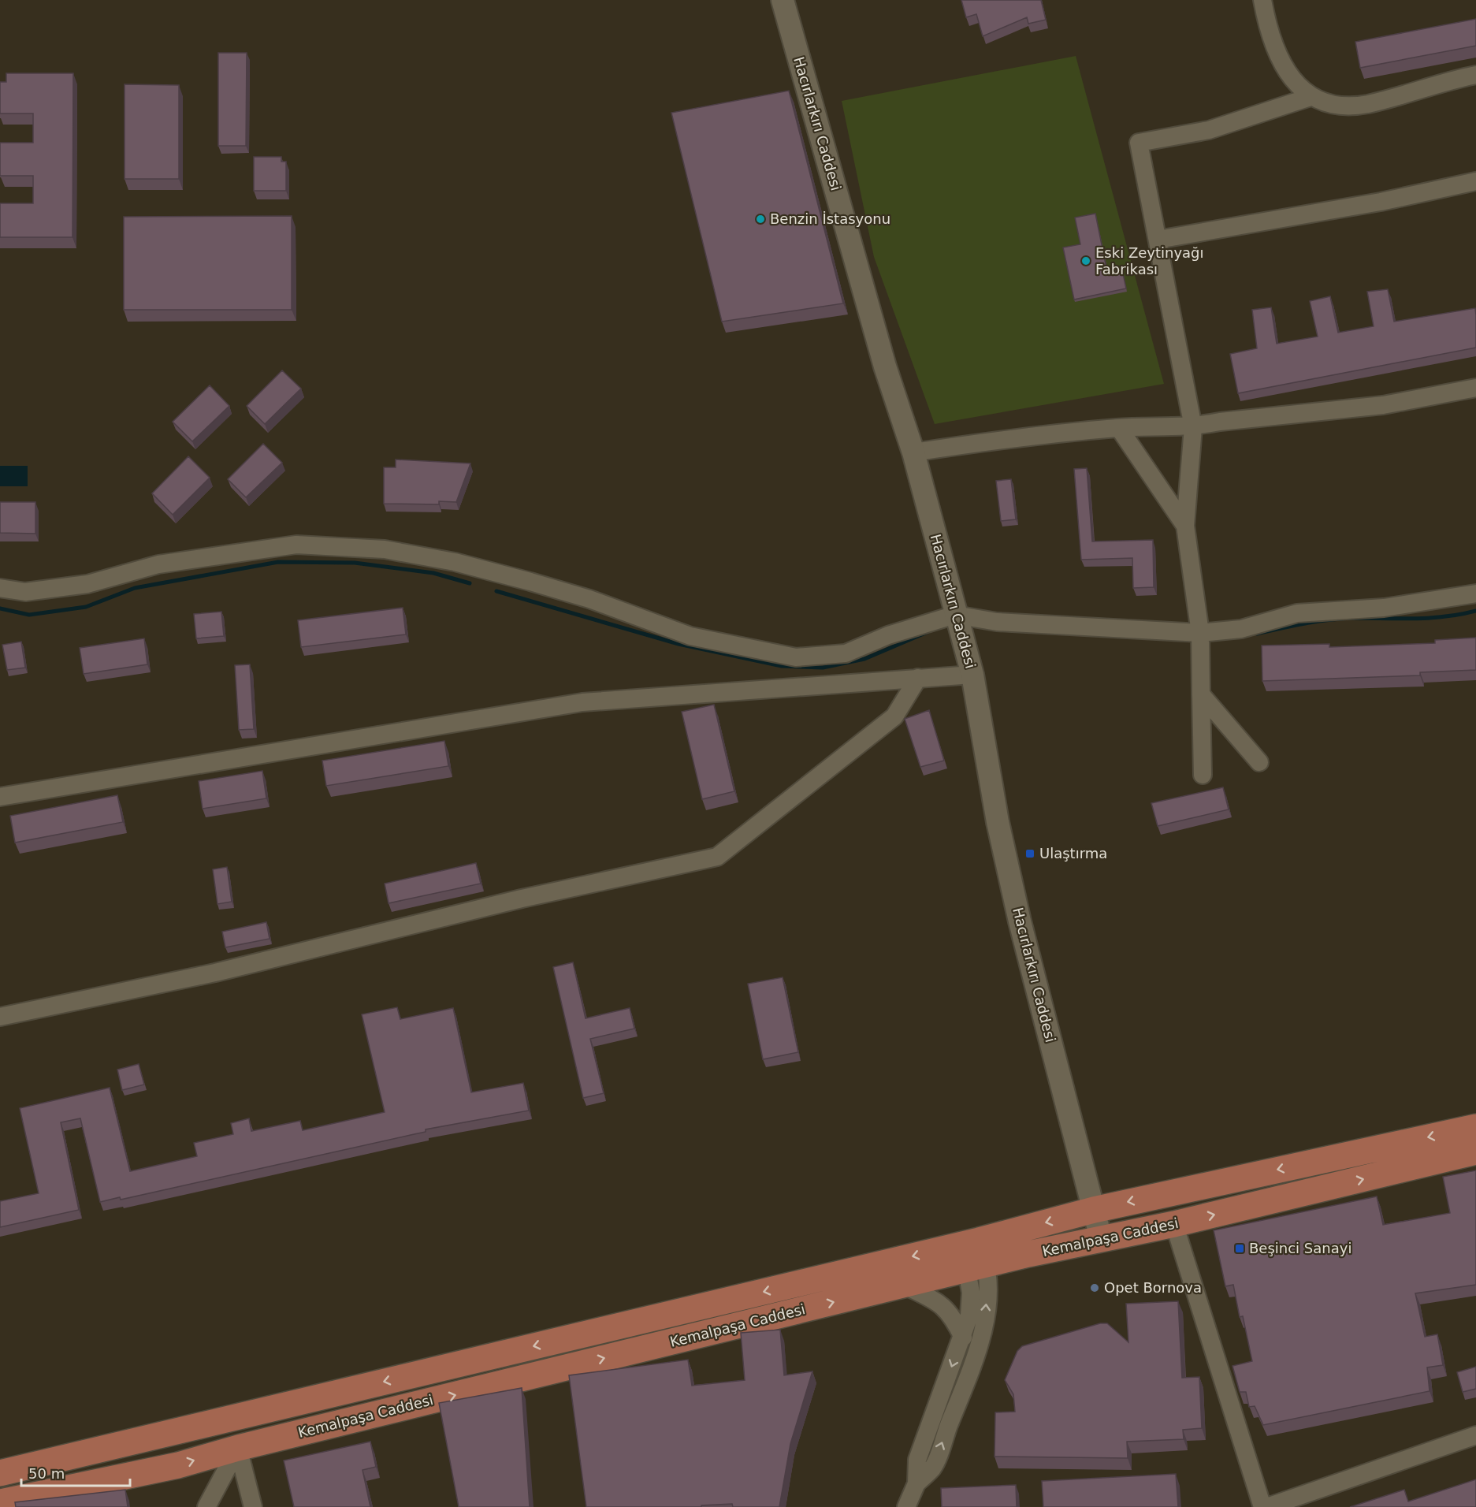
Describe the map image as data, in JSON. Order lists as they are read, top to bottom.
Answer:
{
  "streets": {
    "main road": ["Kemalpaşa Caddesi"],
    "street": ["Hacırlarkırı Caddesi"]
  },
  "crossings": [
    ["Hacırlarkırı Caddesi", "Kemalpaşa Caddesi"]
  ],
  "places": {
    "other": ["Benzin İstasyonu", "Eski Zeytinyağı Fabrikası", "Opet Bornova"],
    "transit": ["Ulaştırma", "Beşinci Sanayi"]
  },
  "scale_bar": "50 m"
}
